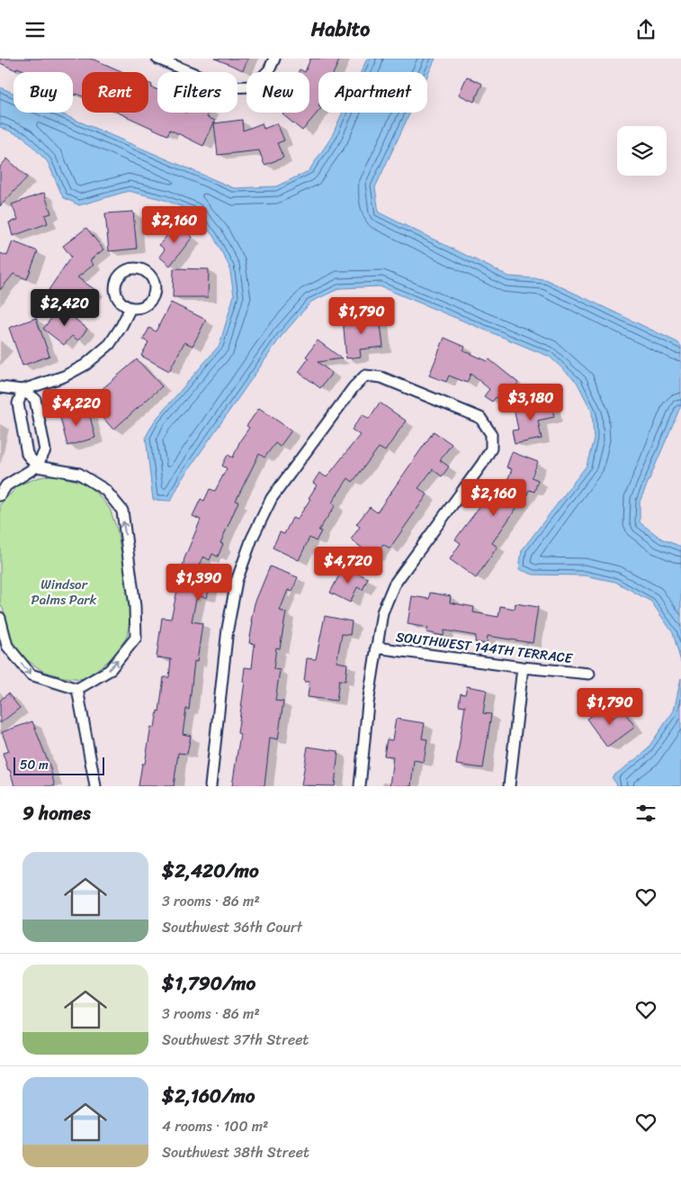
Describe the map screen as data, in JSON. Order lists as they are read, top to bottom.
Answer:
{
  "streets": {
    "street": ["SOUTHWEST 144TH TERRACE"]
  },
  "parks": ["Windsor Palms Park"],
  "scale_bar": "50 m",
  "page": {
    "header": "Habito",
    "chip": [
      "Buy",
      "Rent",
      "Filters",
      "New",
      "Apartment"
    ],
    "price": [
      "$2,160",
      "$2,420",
      "$1,790",
      "$3,180",
      "$4,220",
      "$2,160",
      "$4,720",
      "$1,390",
      "$1,790"
    ],
    "scale": "50 m",
    "heading": "9 homes",
    "list": [
      {
        "name": "$2,420/mo",
        "note": "3 rooms · 86 m² · Southwest 36th Court"
      },
      {
        "name": "$1,790/mo",
        "note": "3 rooms · 86 m² · Southwest 37th Street"
      },
      {
        "name": "$2,160/mo",
        "note": "4 rooms · 100 m² · Southwest 38th Street"
      }
    ]
  }
}
